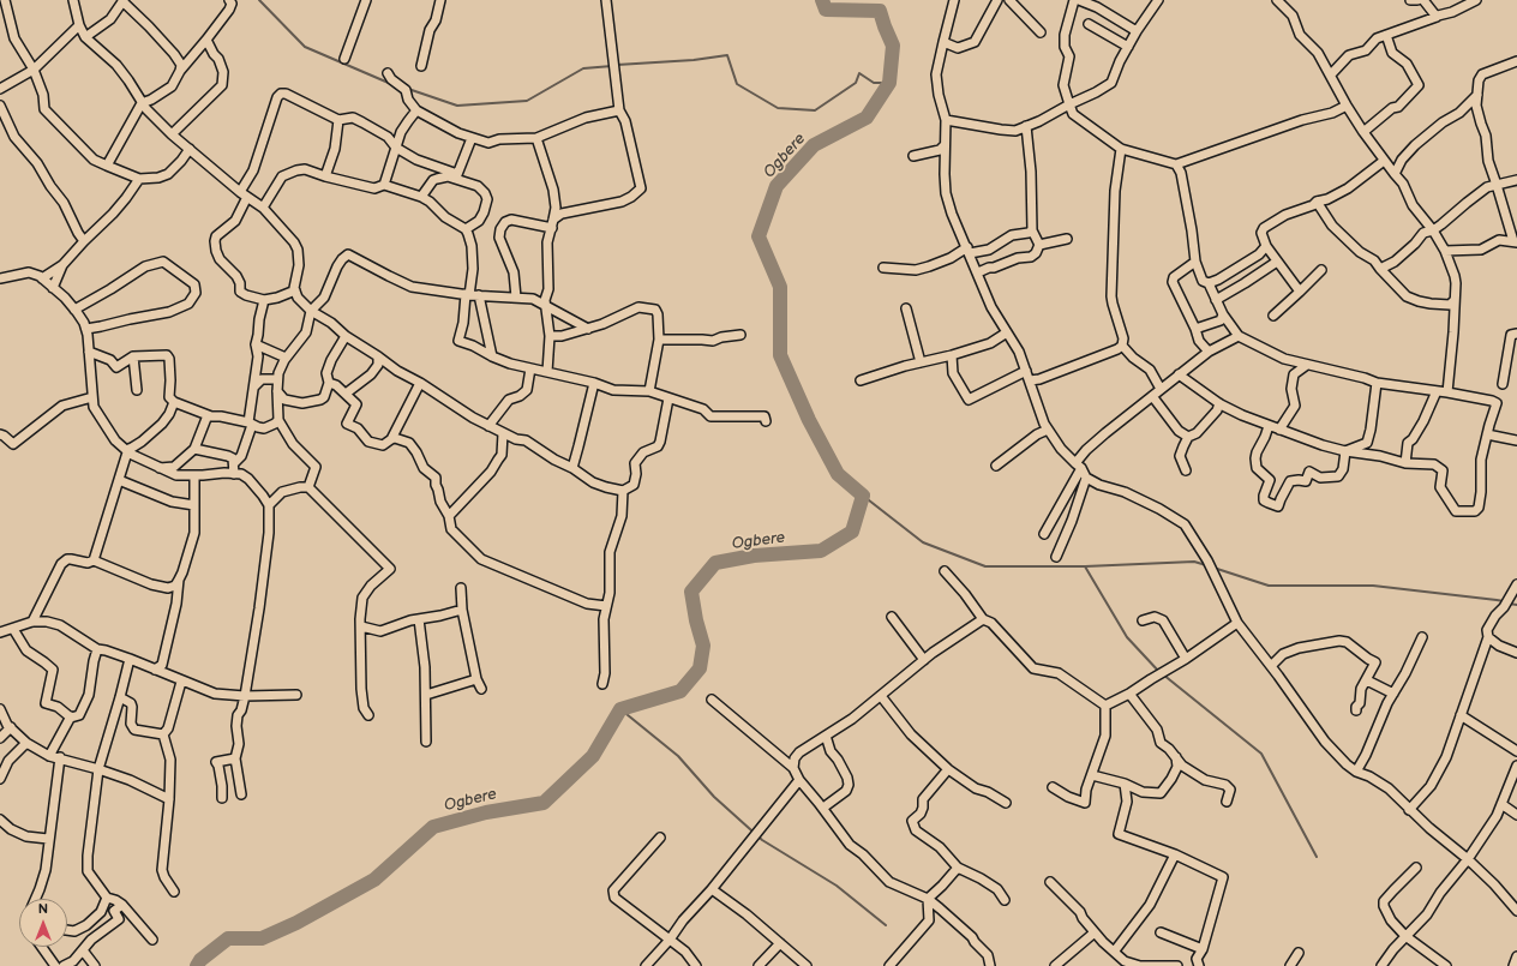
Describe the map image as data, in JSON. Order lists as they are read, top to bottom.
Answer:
{
  "water": ["Ogbere"],
  "north": "top"
}
